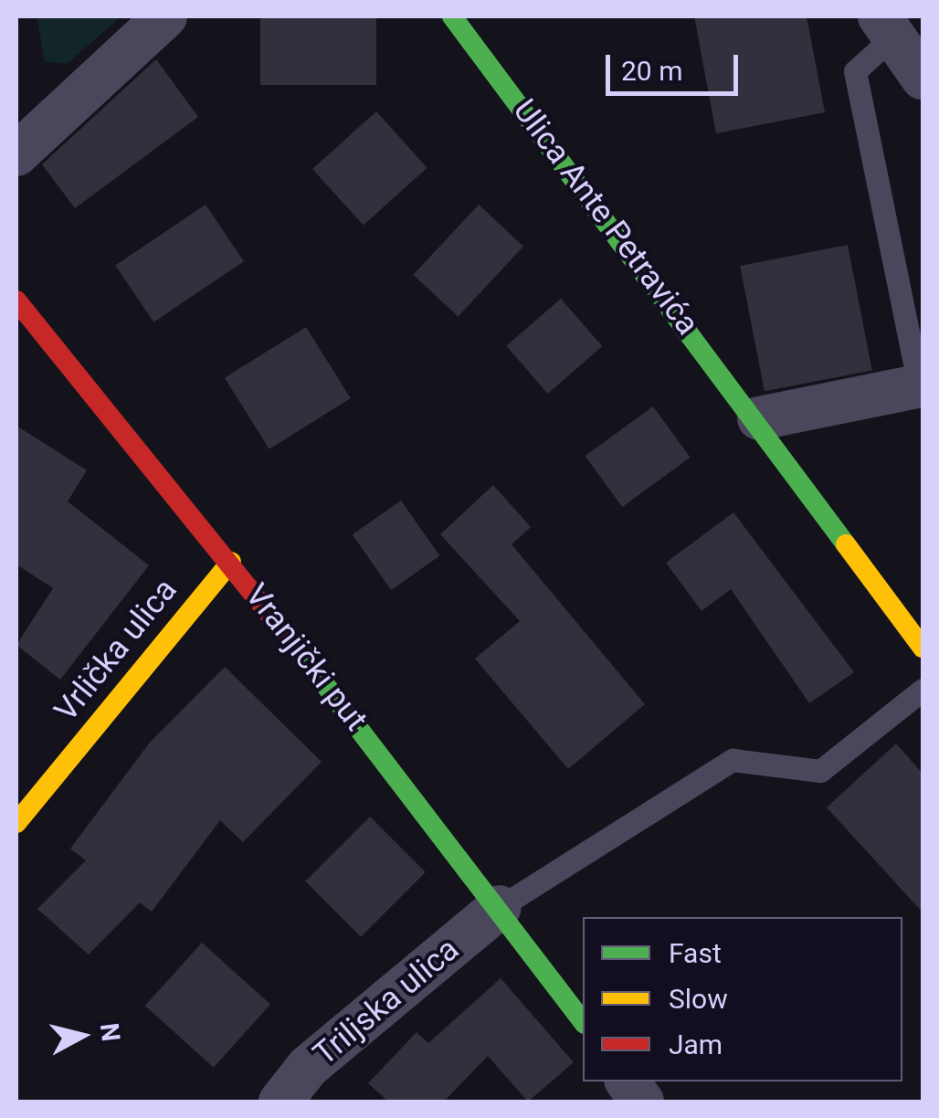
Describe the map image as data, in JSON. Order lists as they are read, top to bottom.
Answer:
{
  "streets": {
    "street": [
      "Ulica Ante Petravića",
      "Vrlička ulica",
      "Vranjički put",
      "Triljska ulica"
    ]
  },
  "crossings": [
    ["Vrlička ulica", "Vranjički put"],
    ["Vranjički put", "Triljska ulica"]
  ],
  "legend": ["Fast", "Slow", "Jam"],
  "scale_bar": "20 m",
  "north": "right"
}
